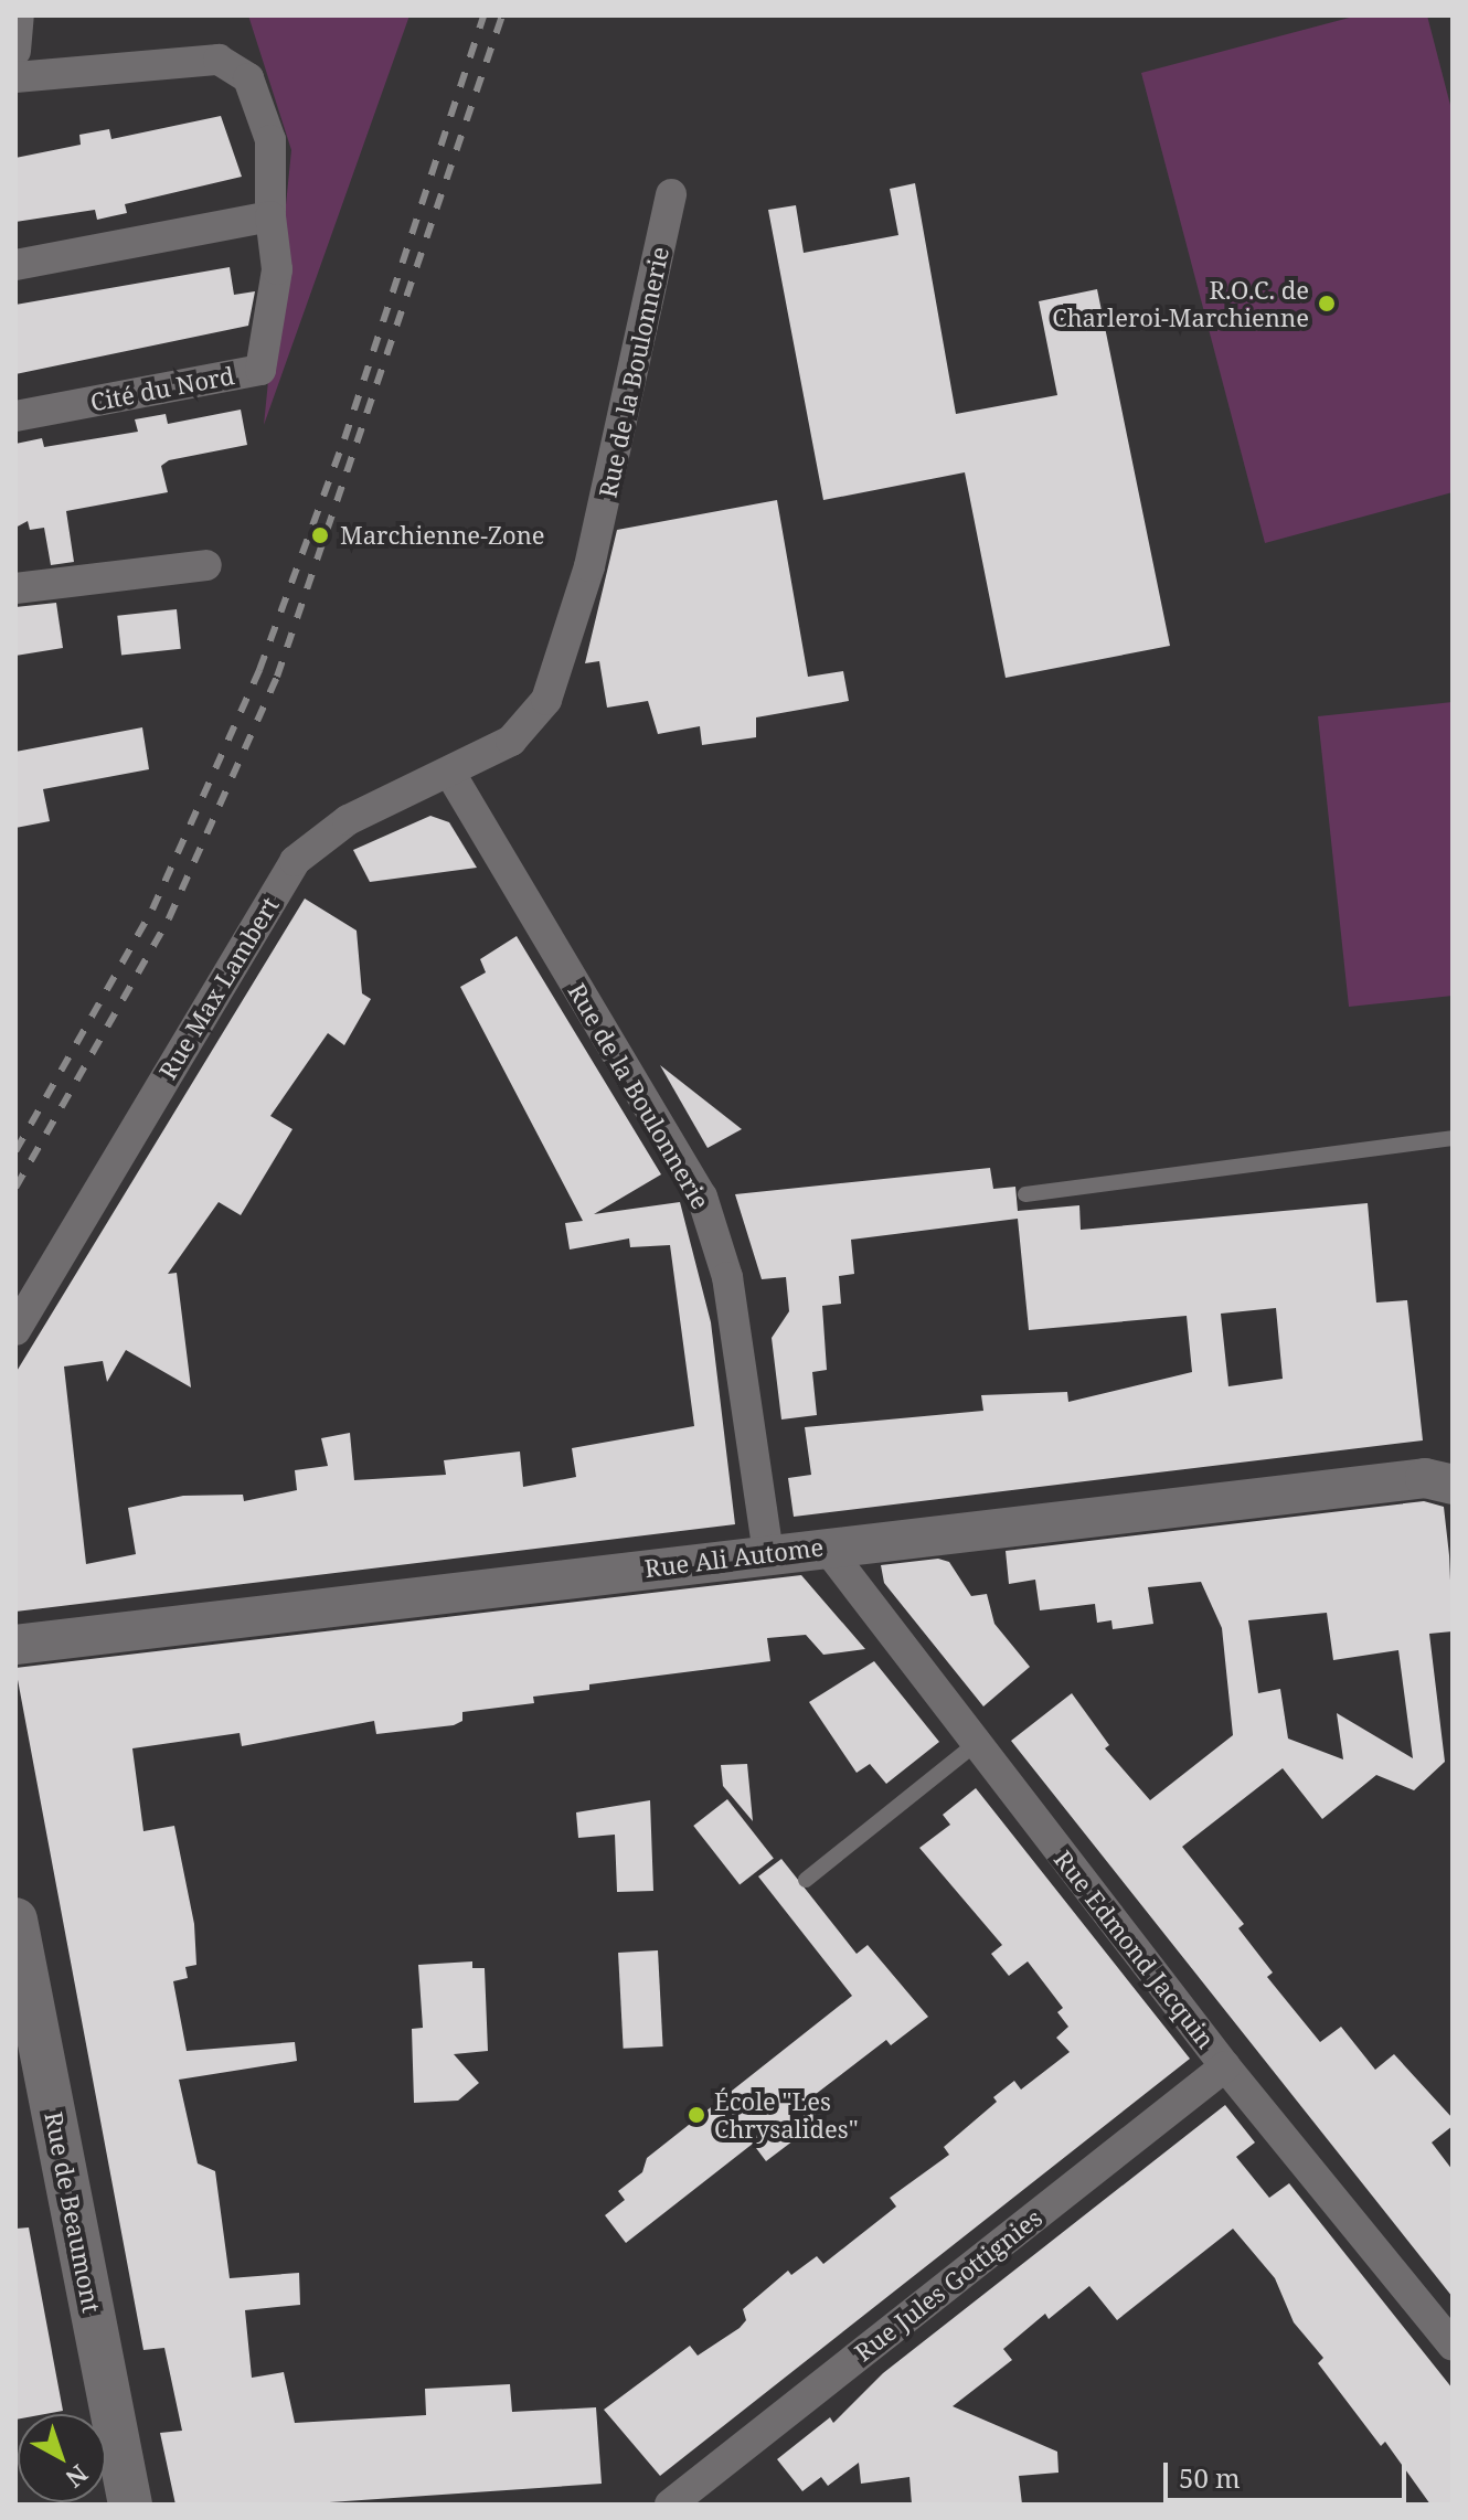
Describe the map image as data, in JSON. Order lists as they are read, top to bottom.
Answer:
{
  "streets": {
    "main road": ["Rue de Beaumont"],
    "street": [
      "Rue de la Boulonnerie",
      "Cité du Nord",
      "Rue Max Lambert",
      "Rue Ali Autome",
      "Rue Edmond Jacquin",
      "Rue Jules Gottignies"
    ]
  },
  "crossings": [
    ["Rue de la Boulonnerie", "Rue Max Lambert"],
    ["Rue de la Boulonnerie", "Rue Ali Autome"],
    ["Rue Ali Autome", "Rue Edmond Jacquin"],
    ["Rue Edmond Jacquin", "Rue Jules Gottignies"]
  ],
  "places": ["R.O.C. de Charleroi-Marchienne", "Marchienne-Zone", "École \"Les Chrysalides\""],
  "scale_bar": "50 m",
  "north": "bottom right"
}
